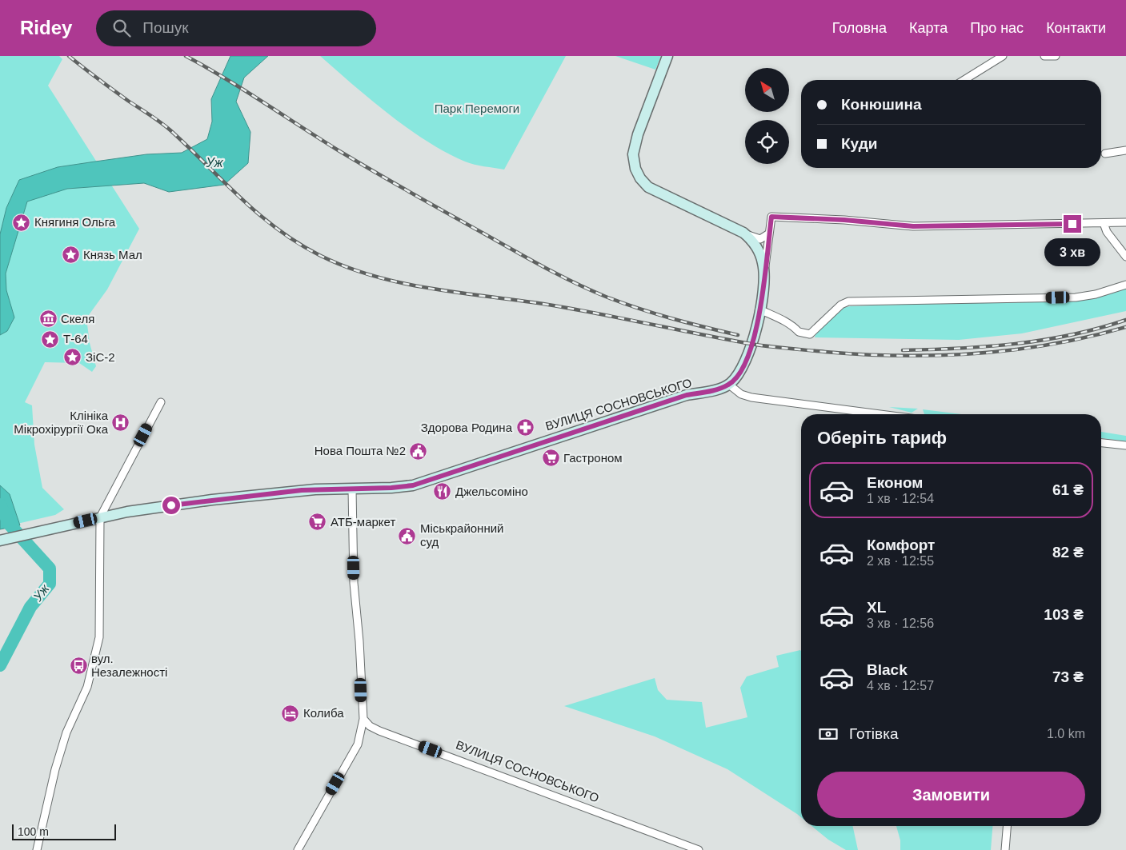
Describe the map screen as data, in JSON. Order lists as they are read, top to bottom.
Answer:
{
  "streets": {
    "street": ["ВУЛИЦЯ СОСНОВСЬКОГО"]
  },
  "water": ["Уж"],
  "parks": ["Парк Перемоги"],
  "places": {
    "place": [
      "Княгиня Ольга",
      "Князь Мал",
      "Т-64",
      "ЗіС-2"
    ],
    "museum": ["Скеля"],
    "hospital": ["Клініка Мікрохірургії Ока"],
    "pharmacy": ["Здорова Родина"],
    "public building": ["Нова Пошта №2", "Міськрайонний суд"],
    "supermarket": ["Гастроном", "АТБ-маркет"],
    "restaurant": ["Джельсоміно"],
    "bus stop": ["вул. Незалежності"],
    "hotel": ["Колиба"]
  },
  "scale_bar": "100 m",
  "north": "top left",
  "page": {
    "header": "Ridey",
    "search": "Пошук",
    "nav": [
      "Головна",
      "Карта",
      "Про нас",
      "Контакти"
    ],
    "banner": ["Конюшина", "Куди"],
    "bubble": "3 хв",
    "heading": "Оберіть тариф",
    "list": [
      {
        "name": "Економ",
        "note": "1 хв · 12:54",
        "value": "61 ₴"
      },
      {
        "name": "Комфорт",
        "note": "2 хв · 12:55",
        "value": "82 ₴"
      },
      {
        "name": "XL",
        "note": "3 хв · 12:56",
        "value": "103 ₴"
      },
      {
        "name": "Black",
        "note": "4 хв · 12:57",
        "value": "73 ₴"
      }
    ],
    "pay": ["Готівка", "1.0 km"],
    "buttons": "Замовити",
    "scale": "100 m"
  }
}
